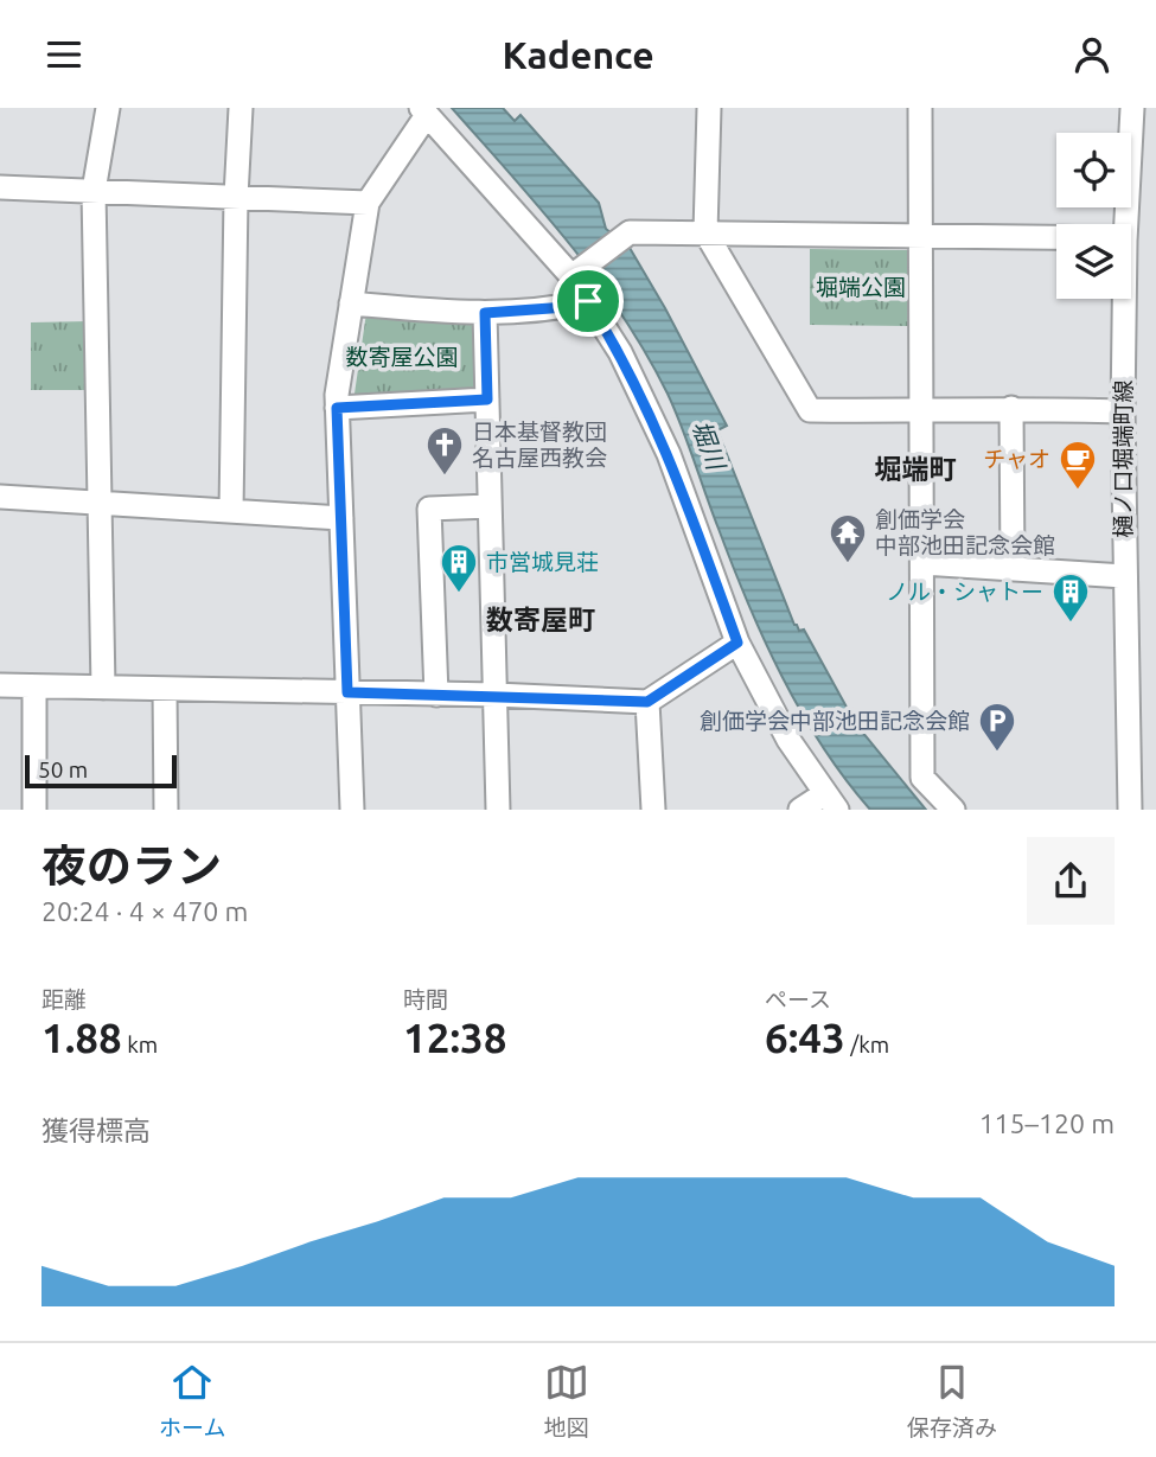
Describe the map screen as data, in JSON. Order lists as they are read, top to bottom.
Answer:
{
  "streets": {
    "street": ["樋ノ口堀端町線"]
  },
  "districts": ["堀端町", "数寄屋町"],
  "water": ["堀川"],
  "parks": ["堀端公園", "数寄屋公園"],
  "places": {
    "church": ["日本基督教団 名古屋西教会"],
    "cafe": ["チャオ"],
    "temple": ["創価学会 中部池田記念会館"],
    "building": ["市営城見荘", "ノル・シャトー"],
    "parking": ["創価学会中部池田記念会館"]
  },
  "scale_bar": "50 m",
  "page": {
    "header": "Kadence",
    "scale": "50 m",
    "heading": ["夜のラン", "20:24 · 4 × 470 m"],
    "stats": [
      ["距離", "1.88 km"],
      ["時間", "12:38"],
      ["ペース", "6:43 /km"]
    ],
    "chart": ["獲得標高", "115–120 m"],
    "tabs": ["ホーム", "地図", "保存済み"]
  }
}
